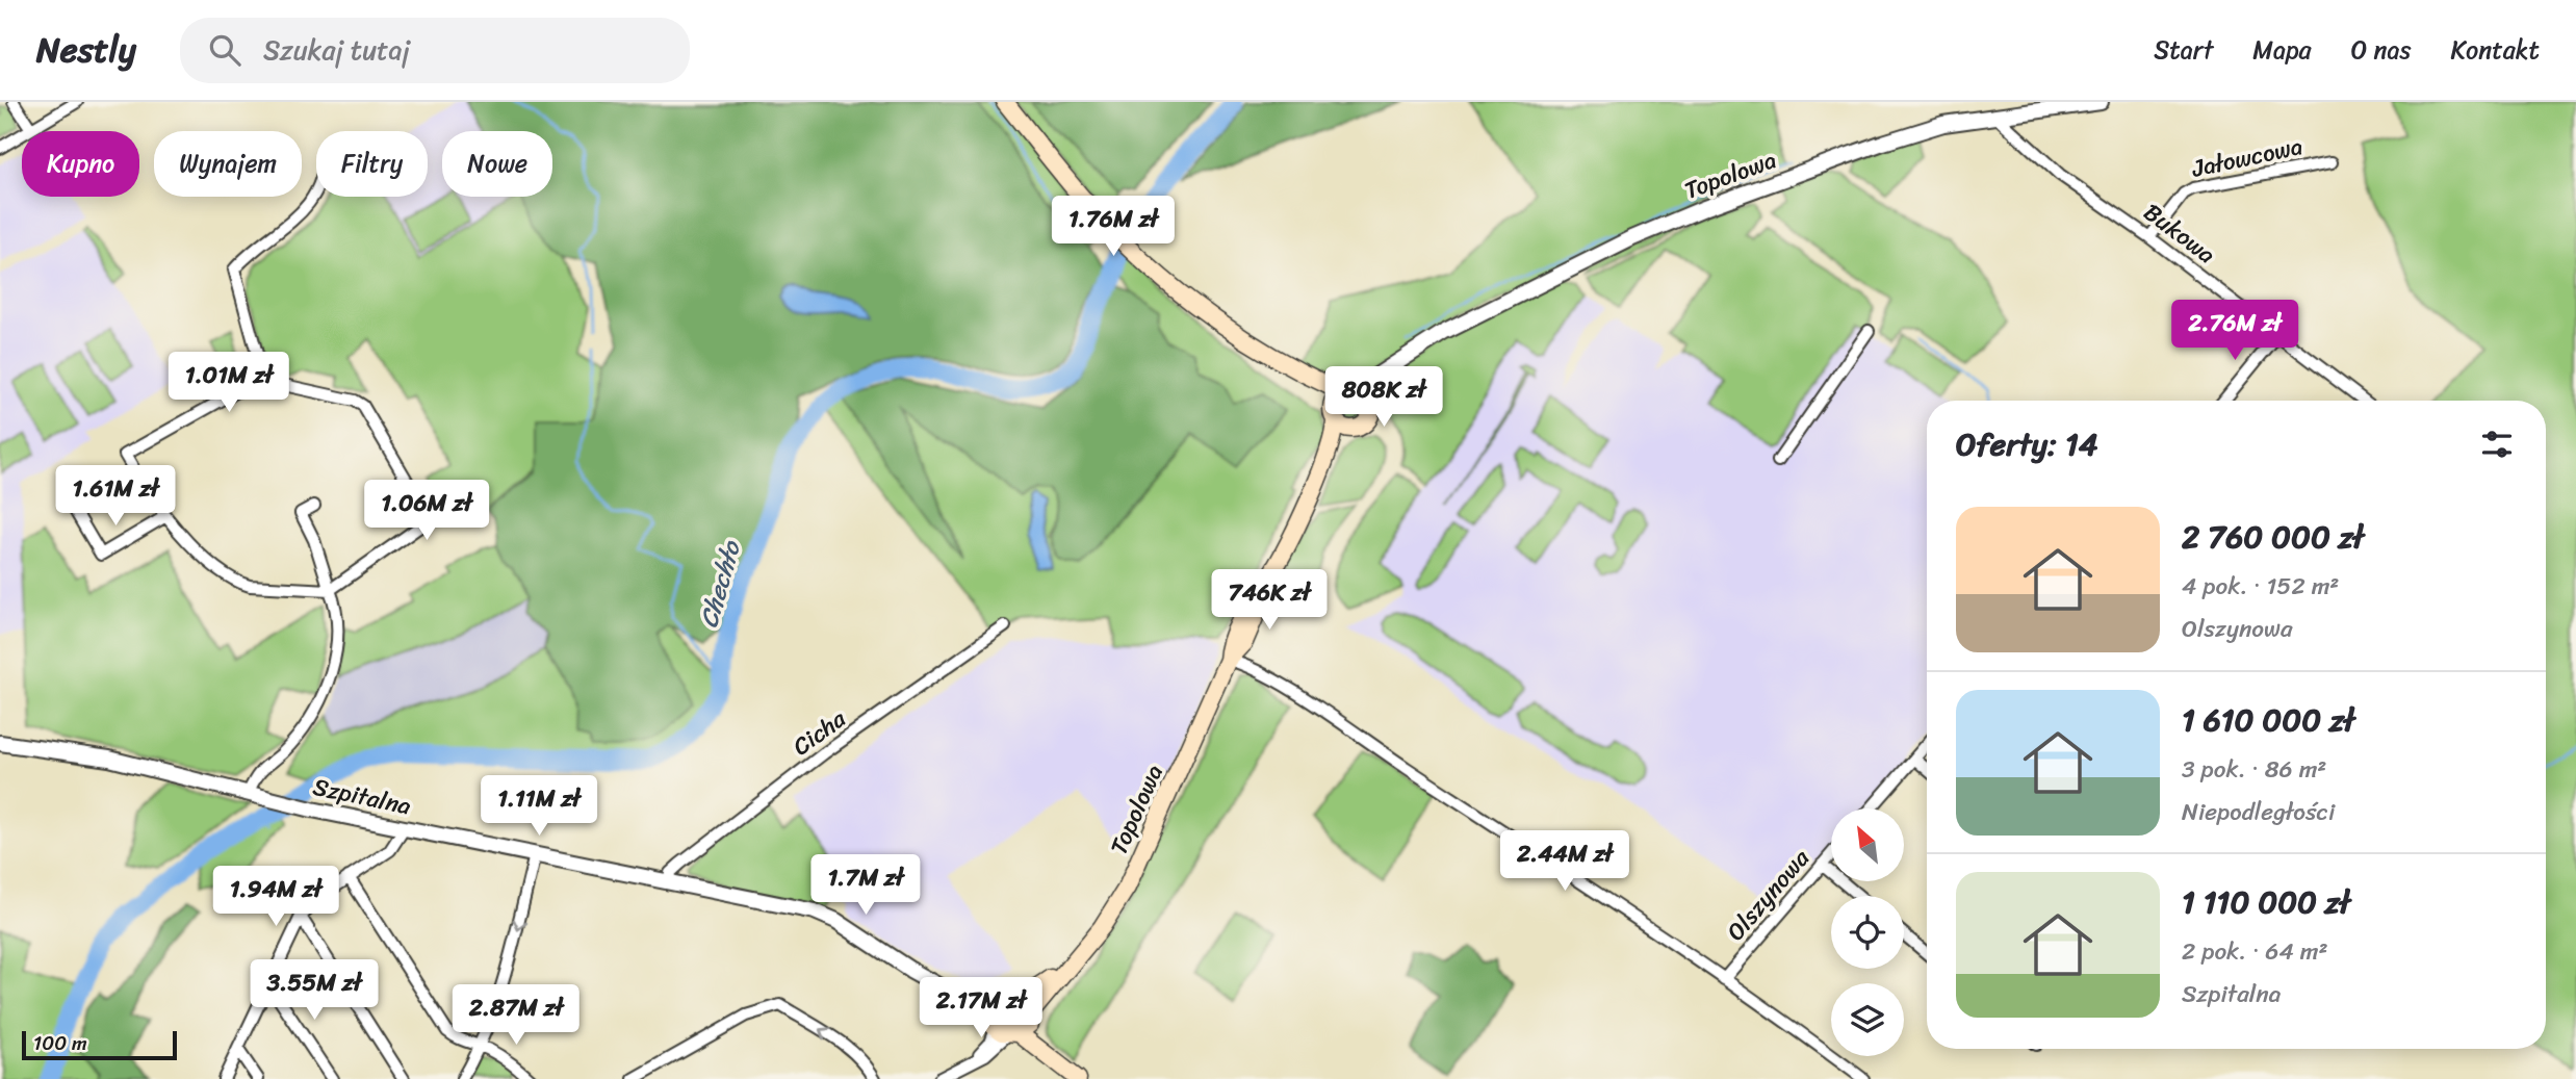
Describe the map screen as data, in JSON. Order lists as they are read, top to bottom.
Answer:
{
  "streets": {
    "main road": ["Topolowa"],
    "street": [
      "Jałowcowa",
      "Bukowa",
      "Cicha",
      "Szpitalna",
      "Olszynowa"
    ]
  },
  "crossings": [
    ["Jałowcowa", "Bukowa"],
    ["Topolowa", "Bukowa"],
    ["Topolowa", "Szpitalna"],
    ["Cicha", "Szpitalna"]
  ],
  "water": ["Chechło"],
  "scale_bar": "100 m",
  "north": "top left",
  "page": {
    "header": "Nestly",
    "search": "Szukaj tutaj",
    "nav": [
      "Start",
      "Mapa",
      "O nas",
      "Kontakt"
    ],
    "chip": [
      "Kupno",
      "Wynajem",
      "Filtry",
      "Nowe"
    ],
    "price": [
      "1.76M zł",
      "2.76M zł",
      "1.01M zł",
      "808K zł",
      "1.61M zł",
      "1.06M zł",
      "746K zł",
      "1.11M zł",
      "2.44M zł",
      "1.7M zł",
      "1.94M zł",
      "3.55M zł",
      "2.17M zł",
      "2.87M zł"
    ],
    "heading": "Oferty: 14",
    "list": [
      {
        "name": "2 760 000 zł",
        "note": "4 pok. · 152 m² · Olszynowa"
      },
      {
        "name": "1 610 000 zł",
        "note": "3 pok. · 86 m² · Niepodległości"
      },
      {
        "name": "1 110 000 zł",
        "note": "2 pok. · 64 m² · Szpitalna"
      }
    ],
    "scale": "100 m"
  }
}
